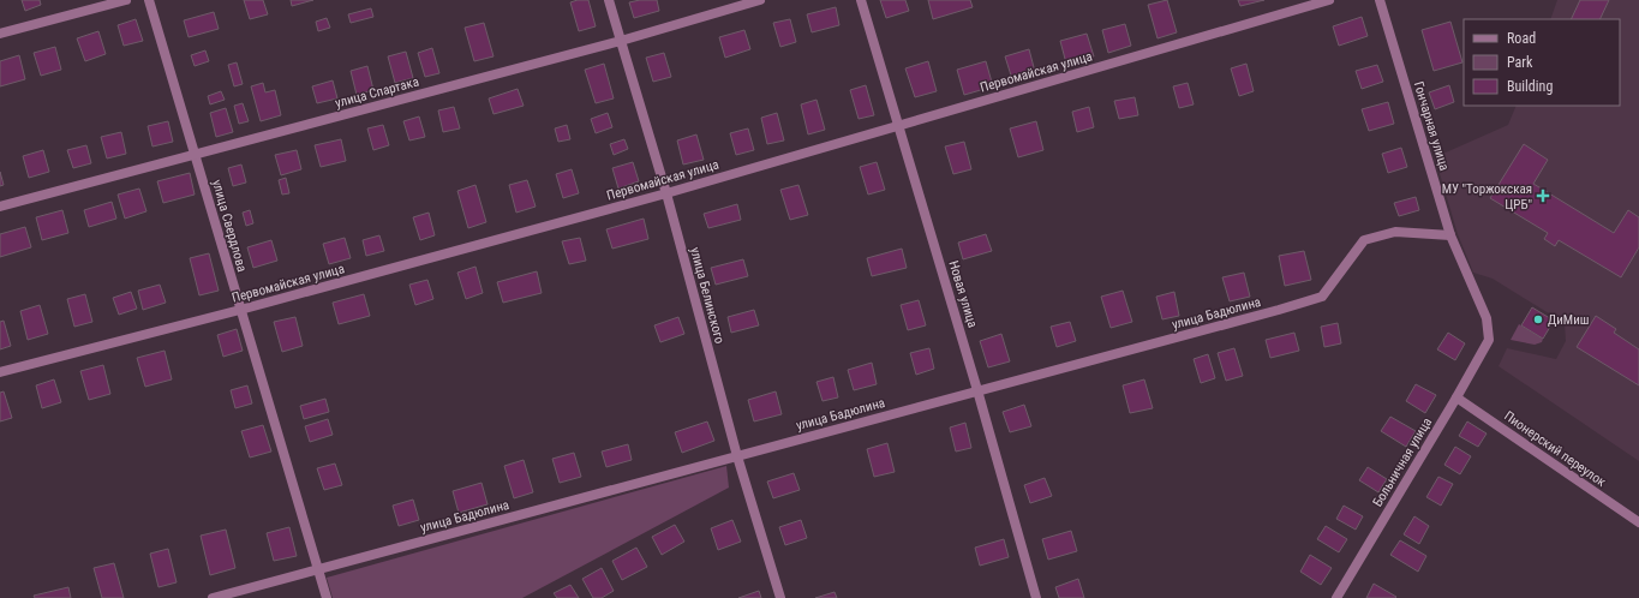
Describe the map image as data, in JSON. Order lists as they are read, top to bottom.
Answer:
{
  "streets": {
    "street": [
      "Первомайская улица",
      "улица Спартака",
      "Гончарная улица",
      "улица Свердлова",
      "Новая улица",
      "улица Белинского",
      "улица Бадюлина",
      "Пионерский переулок",
      "Больничная улица"
    ]
  },
  "crossings": [
    ["Первомайская улица", "улица Свердлова"],
    ["Первомайская улица", "Новая улица"],
    ["Первомайская улица", "улица Белинского"],
    ["улица Спартака", "улица Свердлова"],
    ["улица Спартака", "улица Белинского"],
    ["Гончарная улица", "улица Бадюлина"],
    ["Гончарная улица", "Больничная улица"],
    ["улица Свердлова", "улица Бадюлина"],
    ["Новая улица", "улица Бадюлина"],
    ["улица Белинского", "улица Бадюлина"],
    ["Пионерский переулок", "Больничная улица"]
  ],
  "places": {
    "health": ["МУ \"Торжокская ЦРБ\""],
    "other": ["ДиМиш"]
  },
  "legend": ["Road", "Park", "Building"]
}
